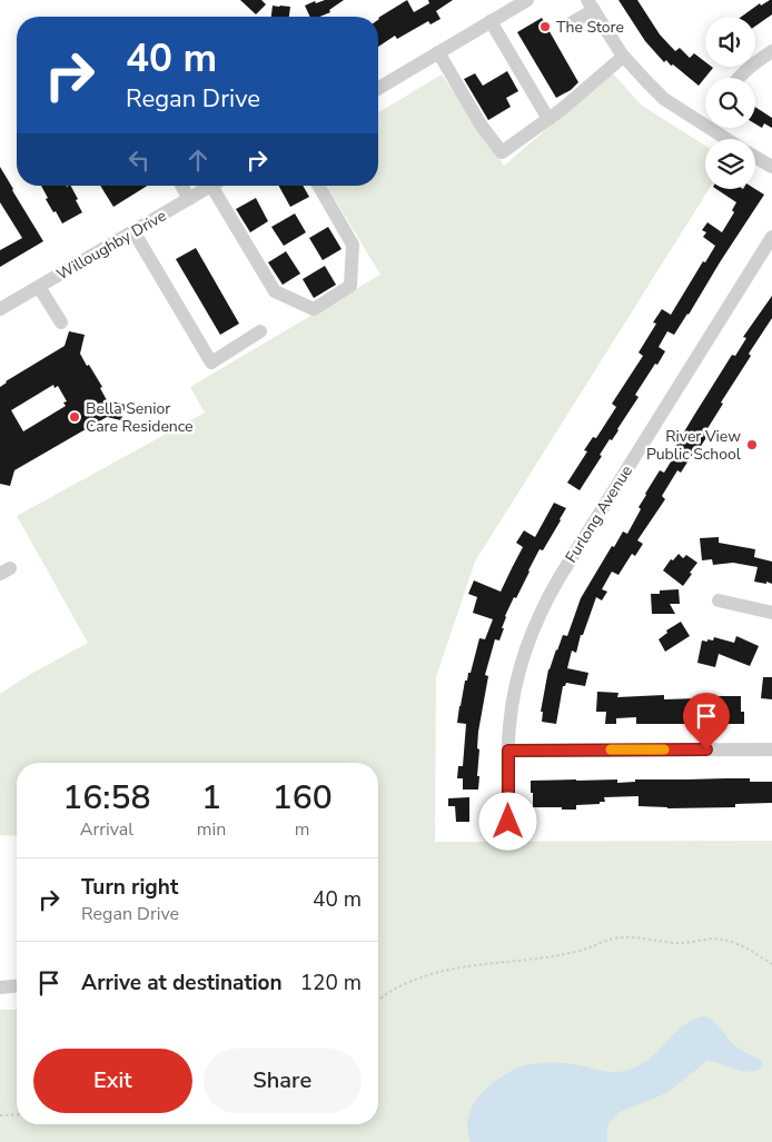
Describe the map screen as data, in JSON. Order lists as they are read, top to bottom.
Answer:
{
  "streets": {
    "street": ["Willoughby Drive", "Furlong Avenue"]
  },
  "places": ["The Store", "Bella Senior Care Residence", "River View Public School"],
  "page": {
    "turn": ["40 m", "Regan Drive"],
    "eta": [
      "16:58",
      "Arrival",
      "1",
      "min",
      "160",
      "m"
    ],
    "list": [
      {
        "name": "Turn right",
        "note": "Regan Drive",
        "value": "40 m"
      },
      {
        "name": "Arrive at destination",
        "value": "120 m"
      }
    ],
    "buttons": ["Exit", "Share"]
  }
}
